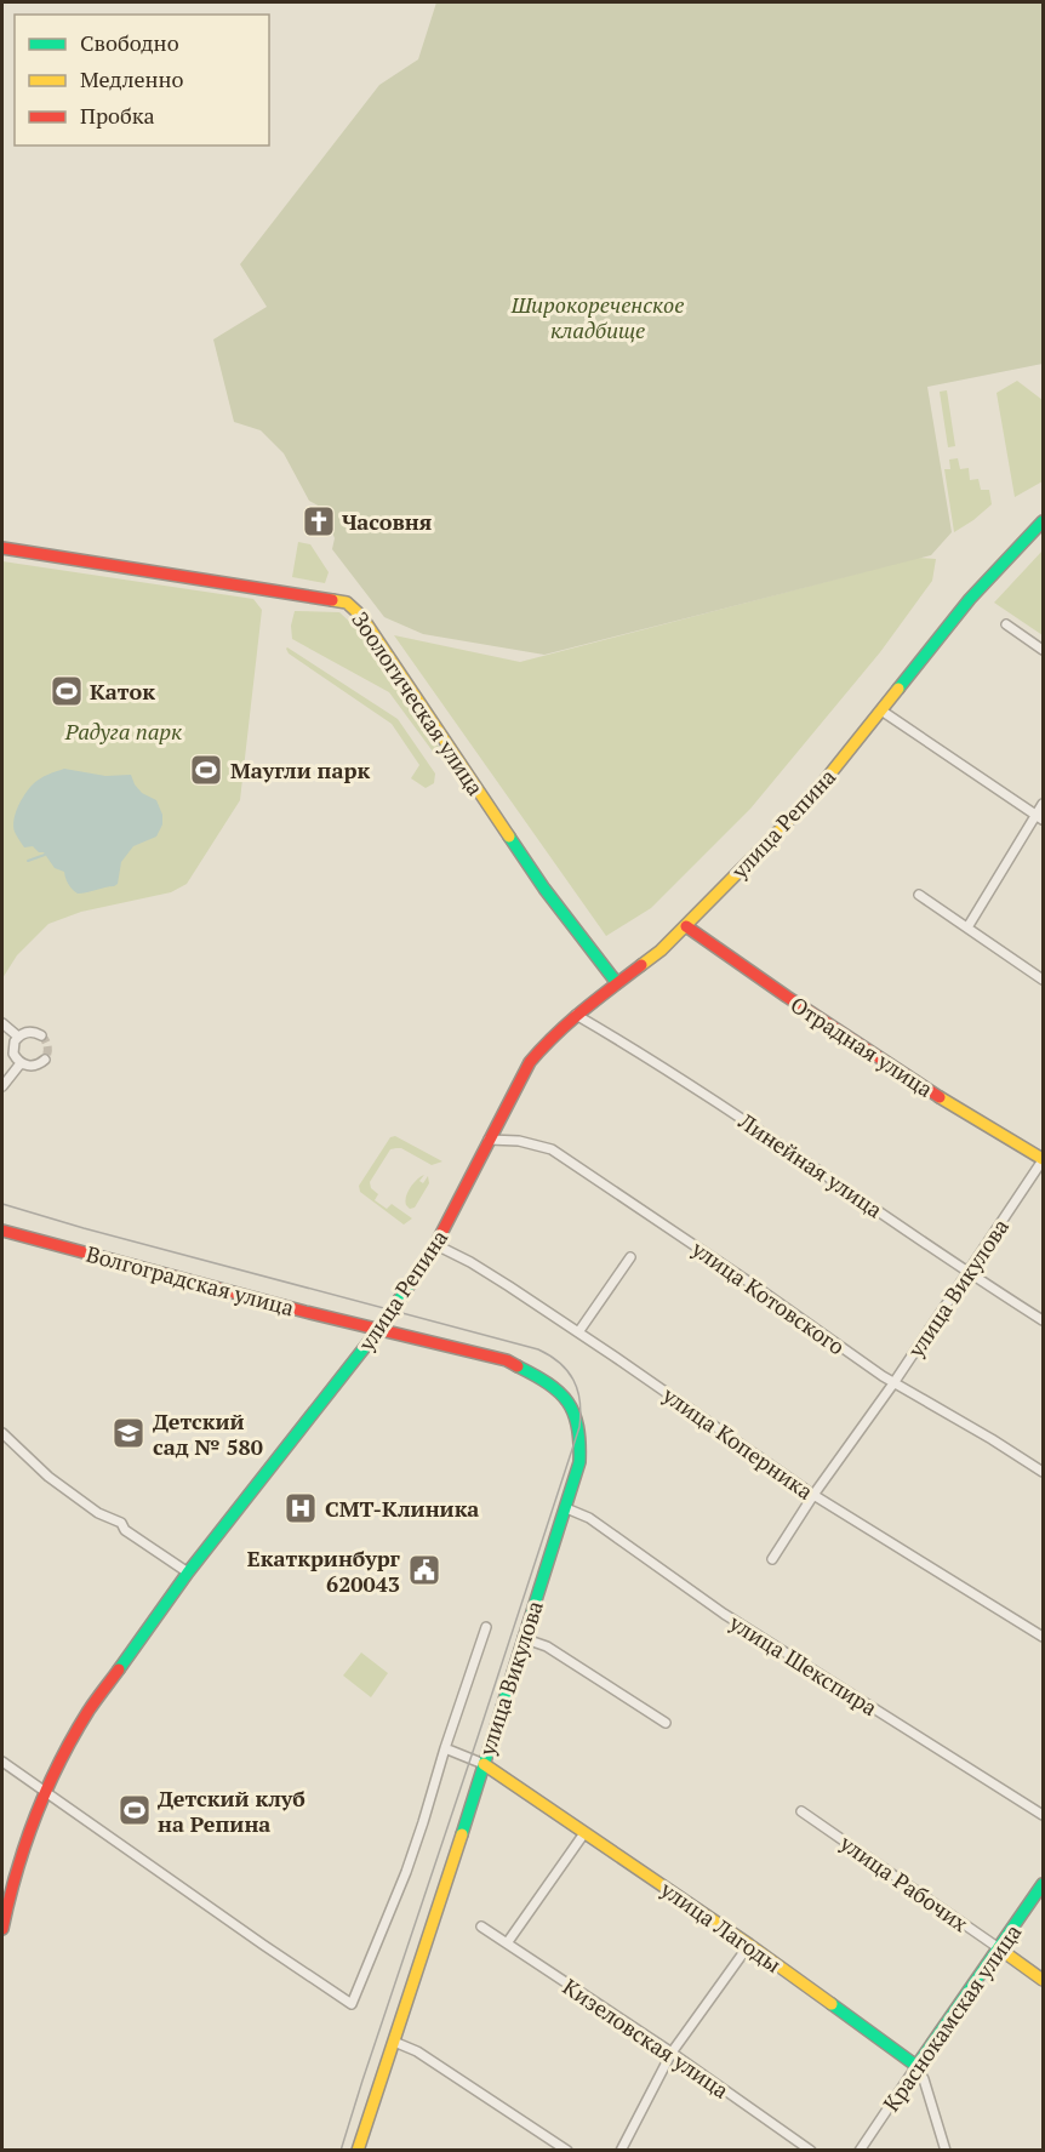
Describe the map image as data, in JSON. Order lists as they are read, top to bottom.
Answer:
{
  "streets": {
    "street": [
      "Зоологическая улица",
      "улица Репина",
      "Отрадная улица",
      "Линейная улица",
      "Волгоградская улица",
      "улица Викулова",
      "улица Котовского",
      "улица Коперника",
      "улица Шекспира",
      "улица Рабочих",
      "улица Лагоды",
      "Краснокамская улица",
      "Кизеловская улица"
    ]
  },
  "crossings": [
    ["Зоологическая улица", "улица Репина"],
    ["улица Репина", "Отрадная улица"],
    ["улица Репина", "Линейная улица"],
    ["улица Репина", "Волгоградская улица"],
    ["улица Репина", "улица Викулова"],
    ["улица Репина", "улица Котовского"],
    ["улица Репина", "улица Коперника"],
    ["Отрадная улица", "улица Викулова"],
    ["Линейная улица", "улица Викулова"],
    ["Волгоградская улица", "улица Викулова"],
    ["улица Викулова", "улица Котовского"],
    ["улица Викулова", "улица Коперника"],
    ["улица Викулова", "улица Шекспира"],
    ["улица Викулова", "улица Лагоды"],
    ["улица Рабочих", "Краснокамская улица"],
    ["улица Лагоды", "Краснокамская улица"]
  ],
  "parks": ["Широкореченское кладбище", "Радуга парк"],
  "places": {
    "church": ["Часовня"],
    "sports": ["Каток", "Маугли парк", "Детский клуб на Репина"],
    "school or university": ["Детский сад № 580"],
    "hospital": ["СМТ-Клиника"],
    "public building": ["Екаткринбург 620043"]
  },
  "legend": ["Свободно", "Медленно", "Пробка"]
}
